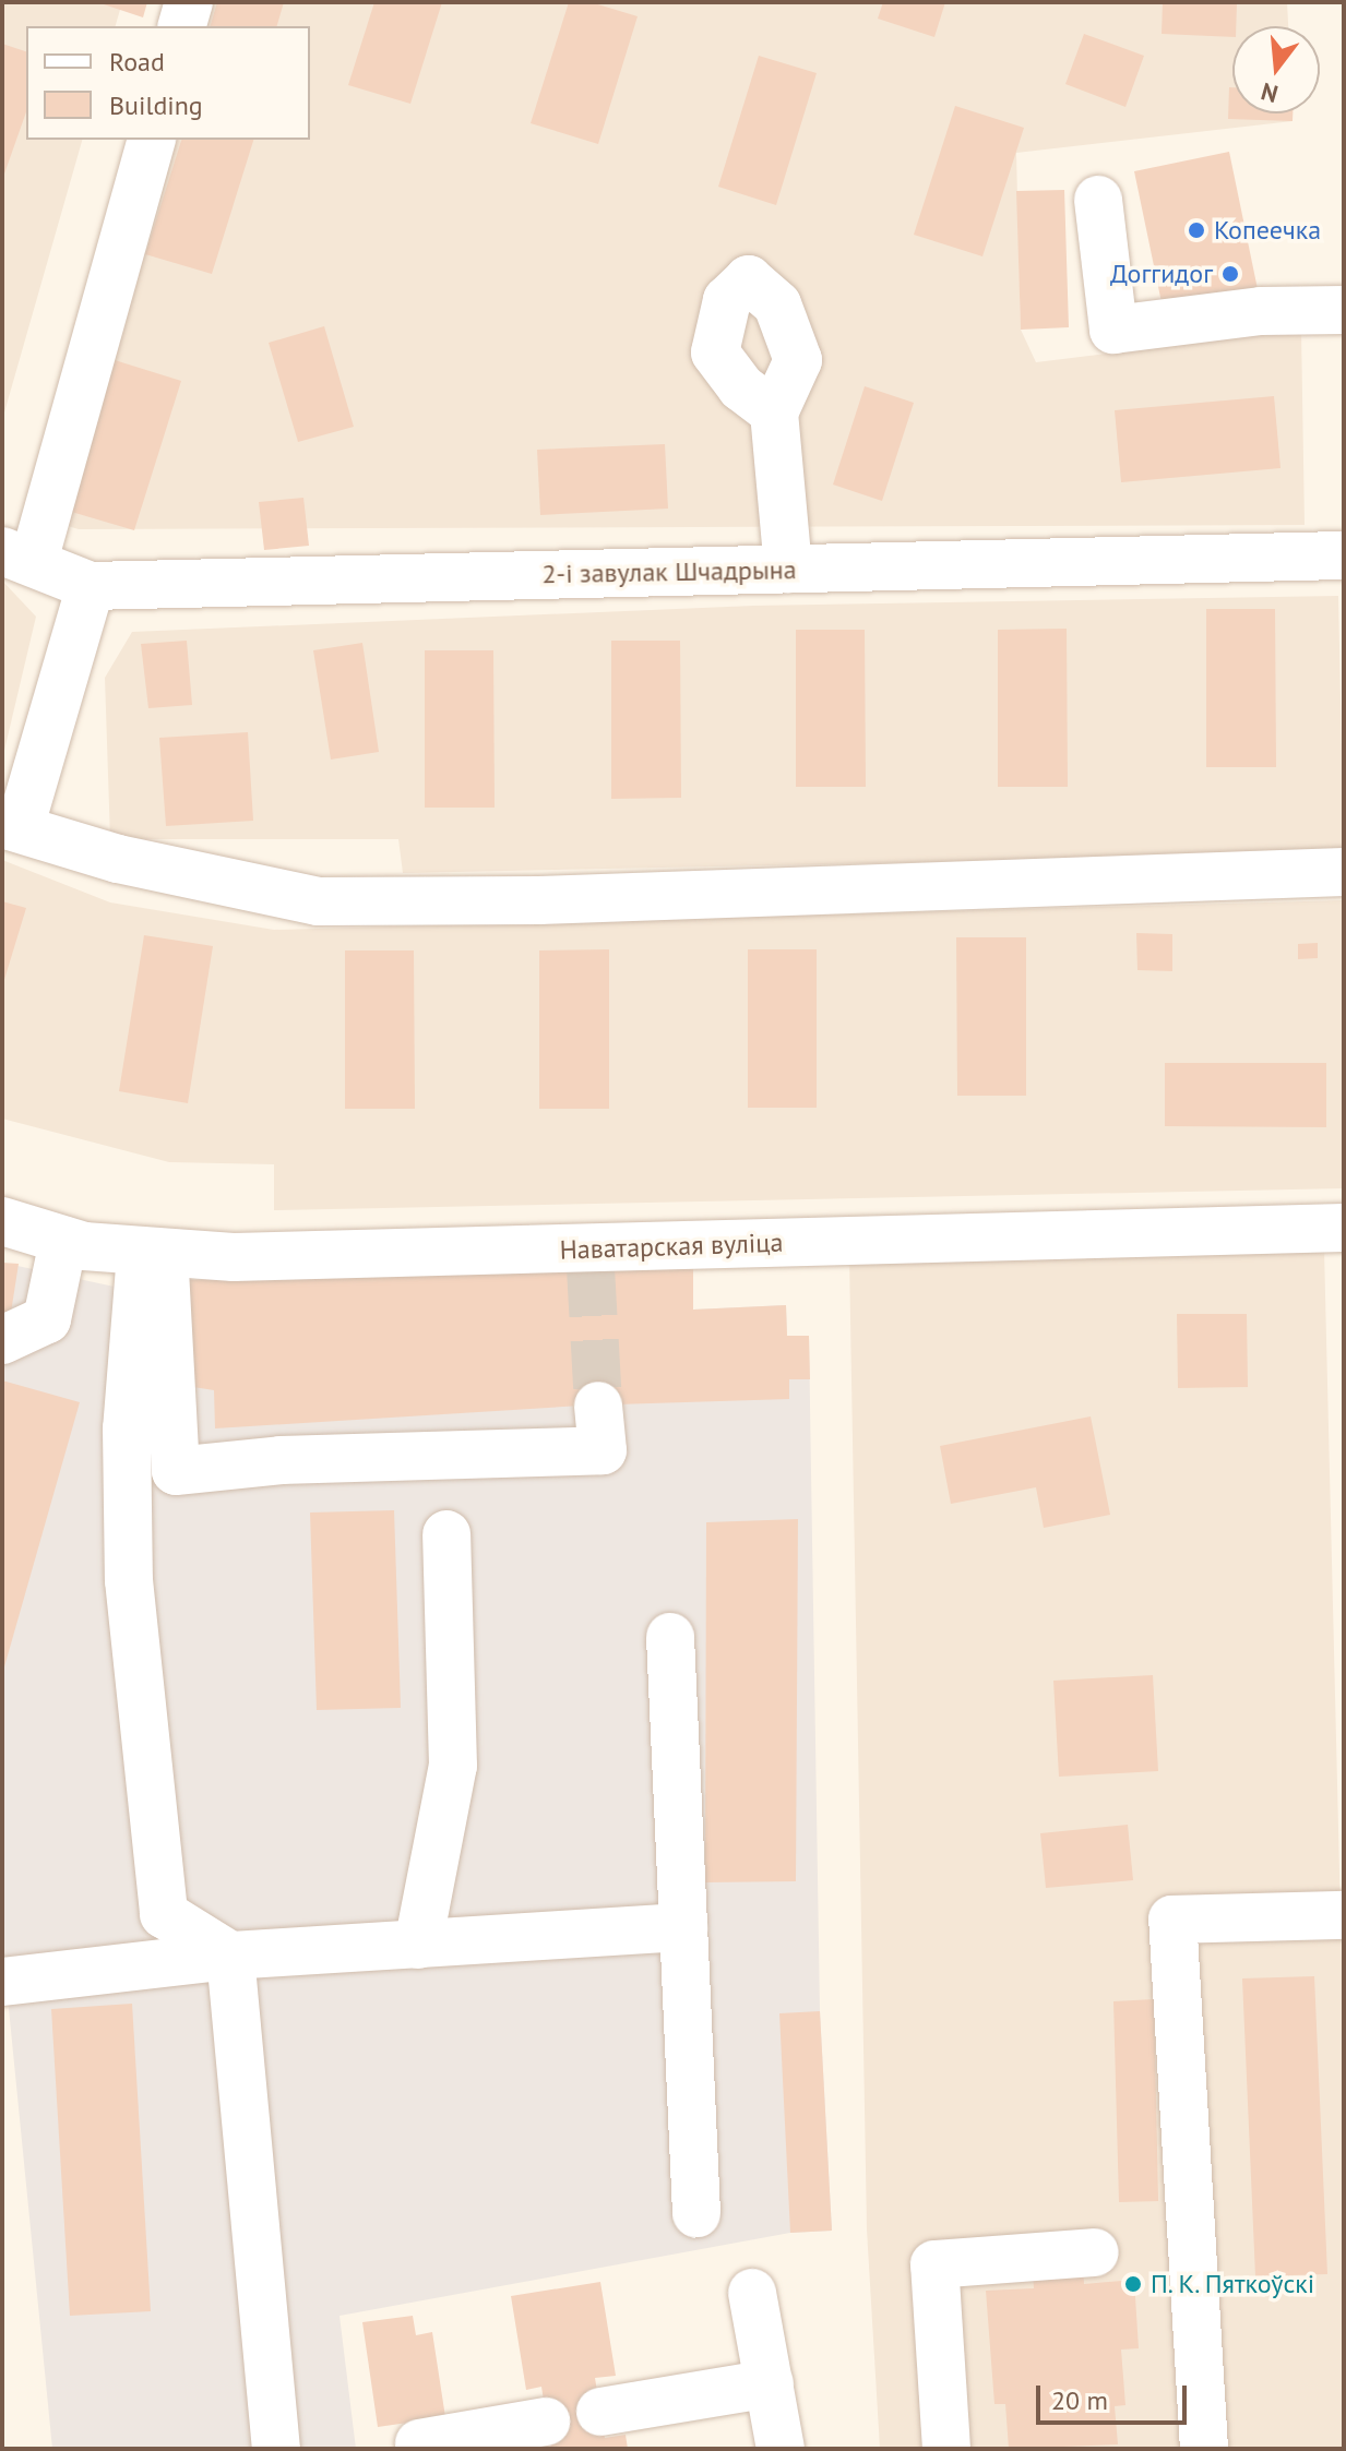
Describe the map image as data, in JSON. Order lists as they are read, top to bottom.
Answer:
{
  "streets": {
    "street": ["2-і завулак Шчадрына", "Наватарская вуліца"]
  },
  "places": ["Копеечка", "Доггидог", "П. К. Пяткоўскі"],
  "legend": ["Road", "Building"],
  "scale_bar": "20 m",
  "north": "bottom"
}
